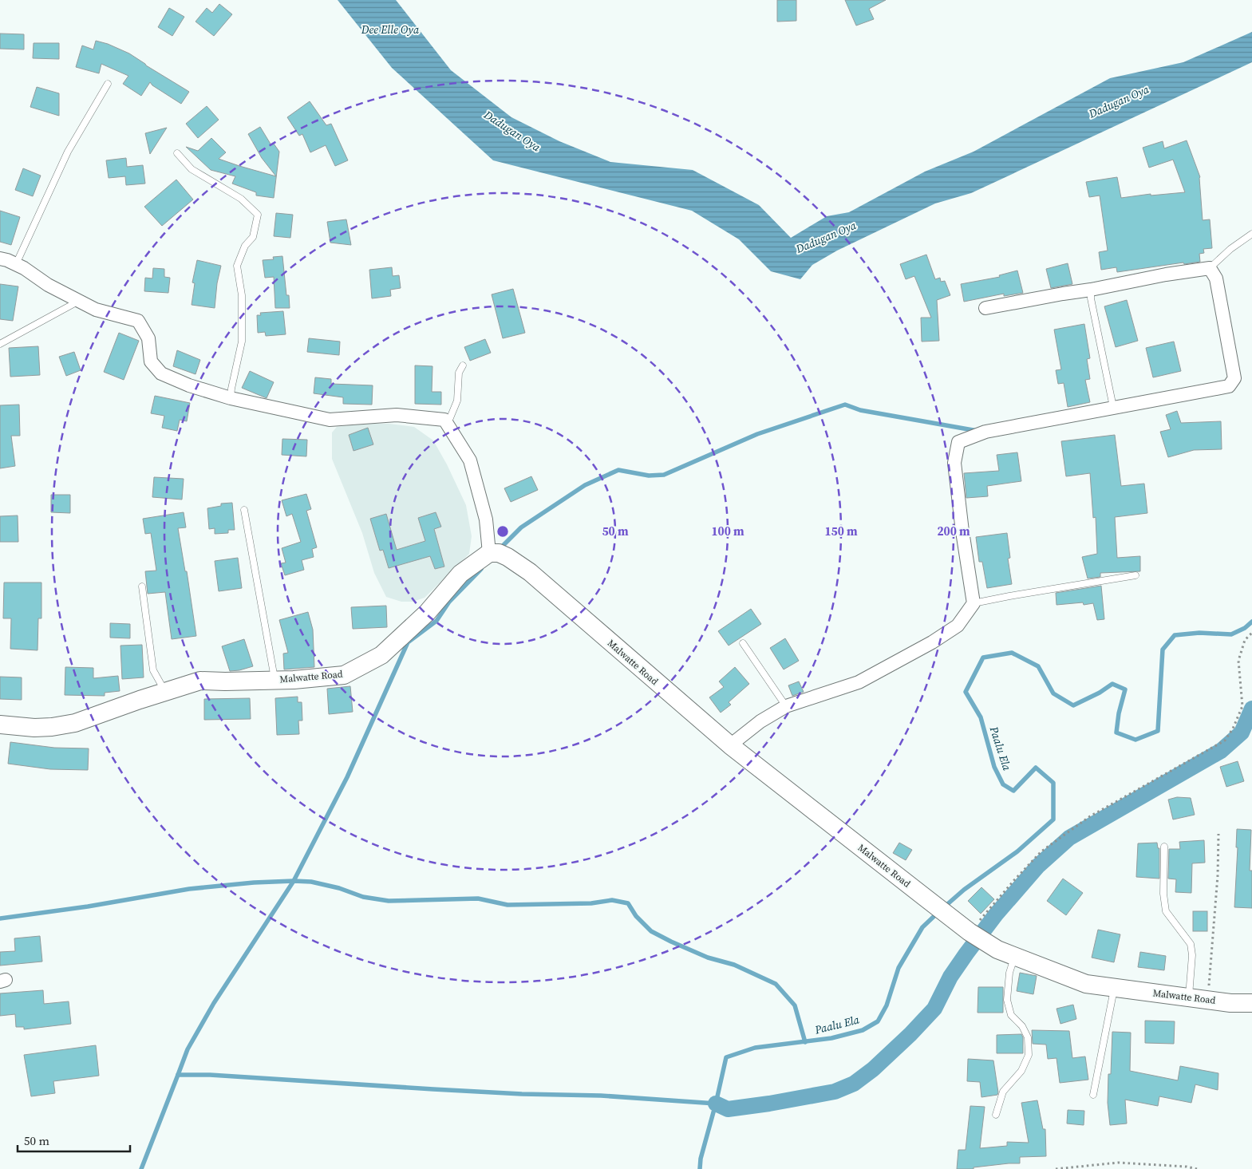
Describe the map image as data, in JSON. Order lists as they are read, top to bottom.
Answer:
{
  "streets": {
    "street": ["Malwatte Road"]
  },
  "water": ["Dee Elle Oya", "Dadugan Oya", "Paalu Ela"],
  "scale_bar": "50 m",
  "rings": [
    "50 m",
    "100 m",
    "150 m",
    "200 m"
  ]
}
